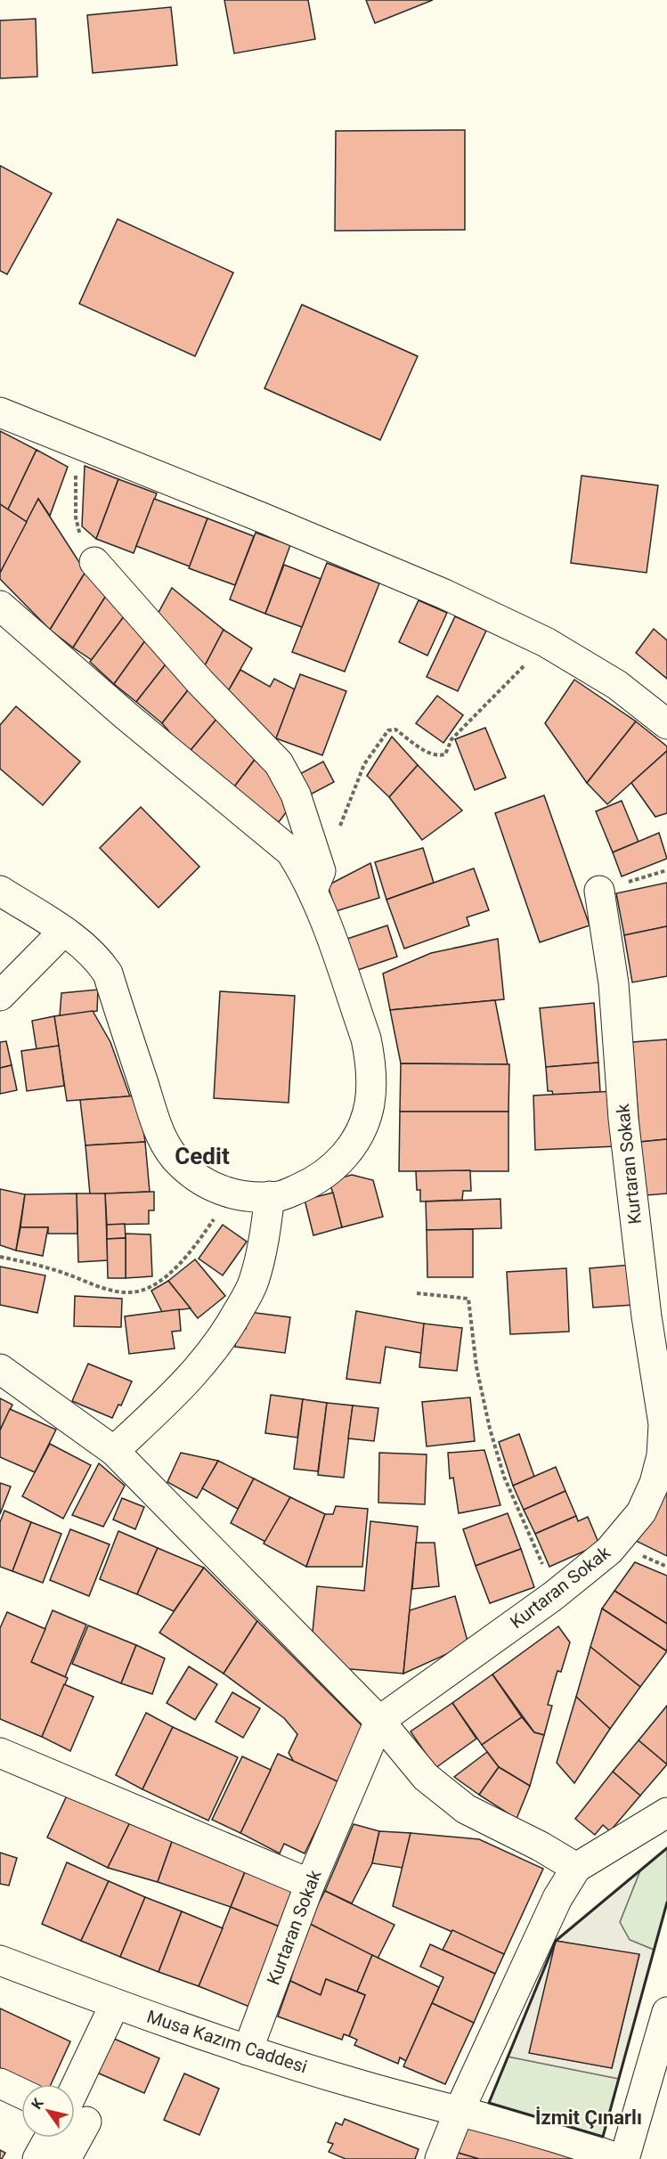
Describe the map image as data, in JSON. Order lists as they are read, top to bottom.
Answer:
{
  "streets": {
    "street": ["Kurtaran Sokak", "Musa Kazım Caddesi"]
  },
  "crossings": [
    ["Kurtaran Sokak", "Musa Kazım Caddesi"]
  ],
  "districts": ["Cedit", "İzmit Çınarlı"],
  "north": "top left"
}
